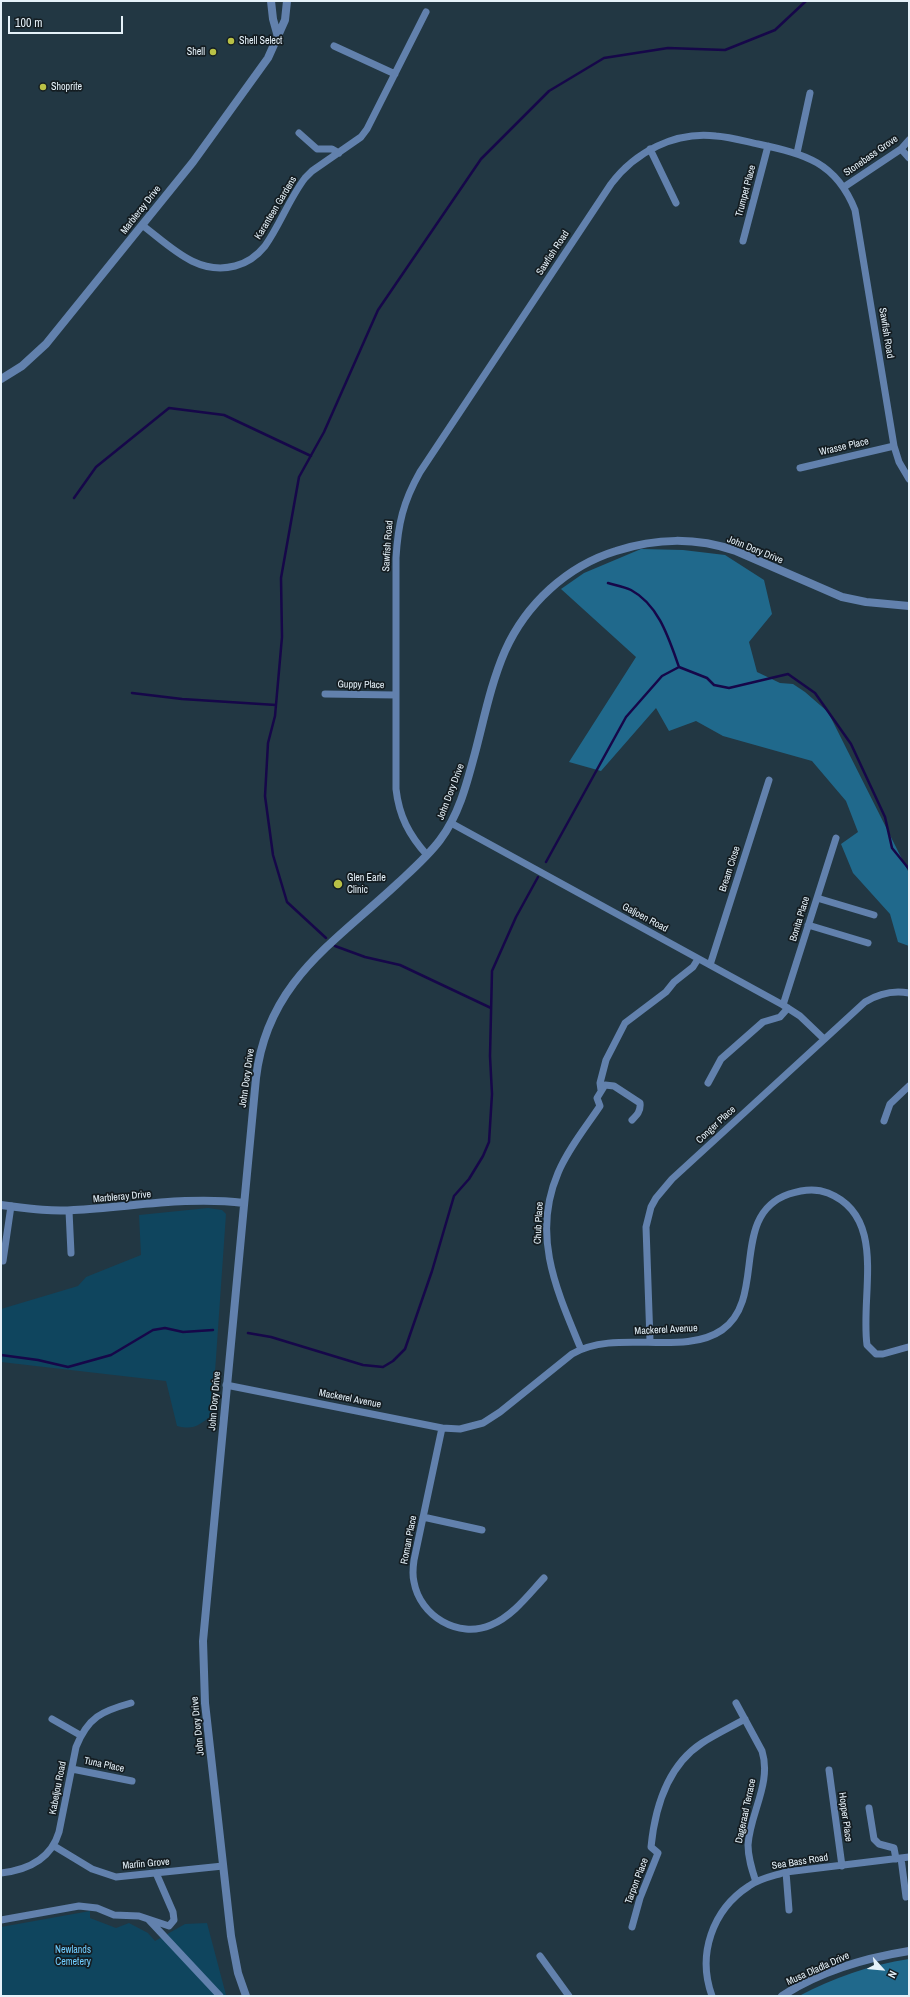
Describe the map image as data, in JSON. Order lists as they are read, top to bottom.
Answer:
{
  "streets": {
    "street": [
      "Stonebass Grove",
      "Trumpet Place",
      "Karanteen Gardens",
      "Marbleray Drive",
      "Sawfish Road",
      "Wrasse Place",
      "John Dory Drive",
      "Guppy Place",
      "Bream Close",
      "Galjoen Road",
      "Bonita Place",
      "Conger Place",
      "Chub Place",
      "Mackerel Avenue",
      "Roman Place",
      "Tuna Place",
      "Kabeljou Road",
      "Dageraad Terrace",
      "Hopper Place",
      "Sea Bass Road",
      "Marlin Grove",
      "Tarpon Place",
      "Musa Dladla Drive"
    ]
  },
  "crossings": [
    ["Stonebass Grove", "Sawfish Road"],
    ["Trumpet Place", "Sawfish Road"],
    ["Karanteen Gardens", "Marbleray Drive"],
    ["Marbleray Drive", "John Dory Drive"],
    ["Sawfish Road", "Wrasse Place"],
    ["Sawfish Road", "John Dory Drive"],
    ["Sawfish Road", "Guppy Place"],
    ["John Dory Drive", "Galjoen Road"],
    ["John Dory Drive", "Mackerel Avenue"],
    ["John Dory Drive", "Marlin Grove"],
    ["Bream Close", "Galjoen Road"],
    ["Galjoen Road", "Bonita Place"],
    ["Galjoen Road", "Conger Place"],
    ["Conger Place", "Mackerel Avenue"],
    ["Chub Place", "Mackerel Avenue"],
    ["Mackerel Avenue", "Roman Place"],
    ["Tuna Place", "Kabeljou Road"],
    ["Kabeljou Road", "Marlin Grove"],
    ["Dageraad Terrace", "Sea Bass Road"],
    ["Dageraad Terrace", "Tarpon Place"],
    ["Hopper Place", "Sea Bass Road"]
  ],
  "parks": ["Newlands Cemetery"],
  "places": [
    "Shell Select",
    "Shell",
    "Shoprite",
    "Glen Earle Clinic"
  ],
  "scale_bar": "100 m",
  "north": "bottom right"
}
